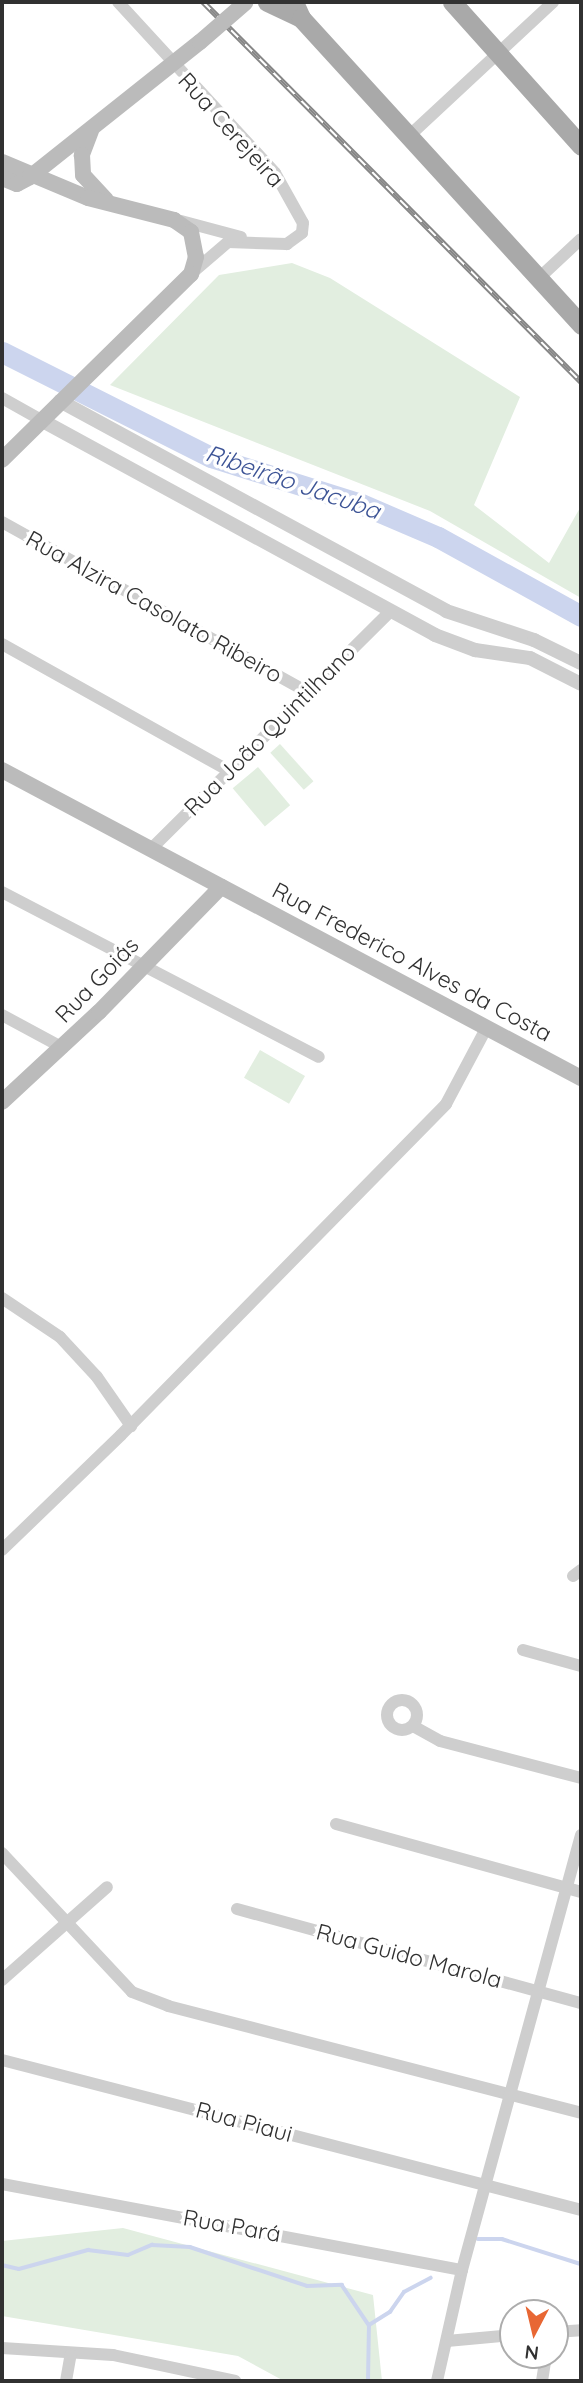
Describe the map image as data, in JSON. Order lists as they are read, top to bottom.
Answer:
{
  "streets": {
    "main road": ["Rua Frederico Alves da Costa", "Rua Goiás"],
    "street": [
      "Rua Cerejeira",
      "Rua Alzira Casolato Ribeiro",
      "Rua João Quintilhano",
      "Rua Guido Marola",
      "Rua Piaui",
      "Rua Pará"
    ]
  },
  "crossings": [
    ["Rua Alzira Casolato Ribeiro", "Rua João Quintilhano"],
    ["Rua João Quintilhano", "Rua Frederico Alves da Costa"],
    ["Rua Frederico Alves da Costa", "Rua Goiás"]
  ],
  "water": ["Ribeirão Jacuba"],
  "north": "bottom"
}
